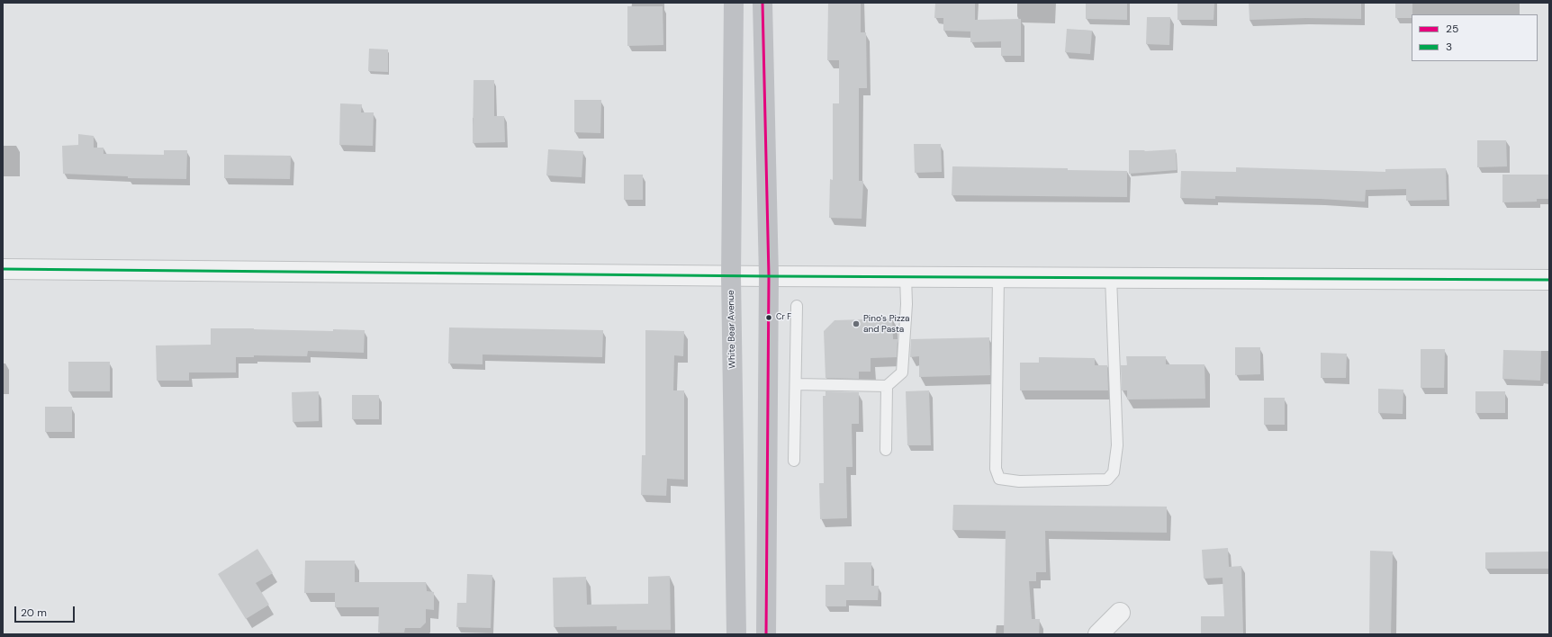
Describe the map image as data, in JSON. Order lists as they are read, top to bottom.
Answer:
{
  "streets": {
    "main road": ["White Bear Avenue"]
  },
  "places": ["Cr F", "Pino's Pizza and Pasta"],
  "lines": ["transit line 25", "transit line 3"],
  "legend": ["25", "3"],
  "scale_bar": "20 m"
}
